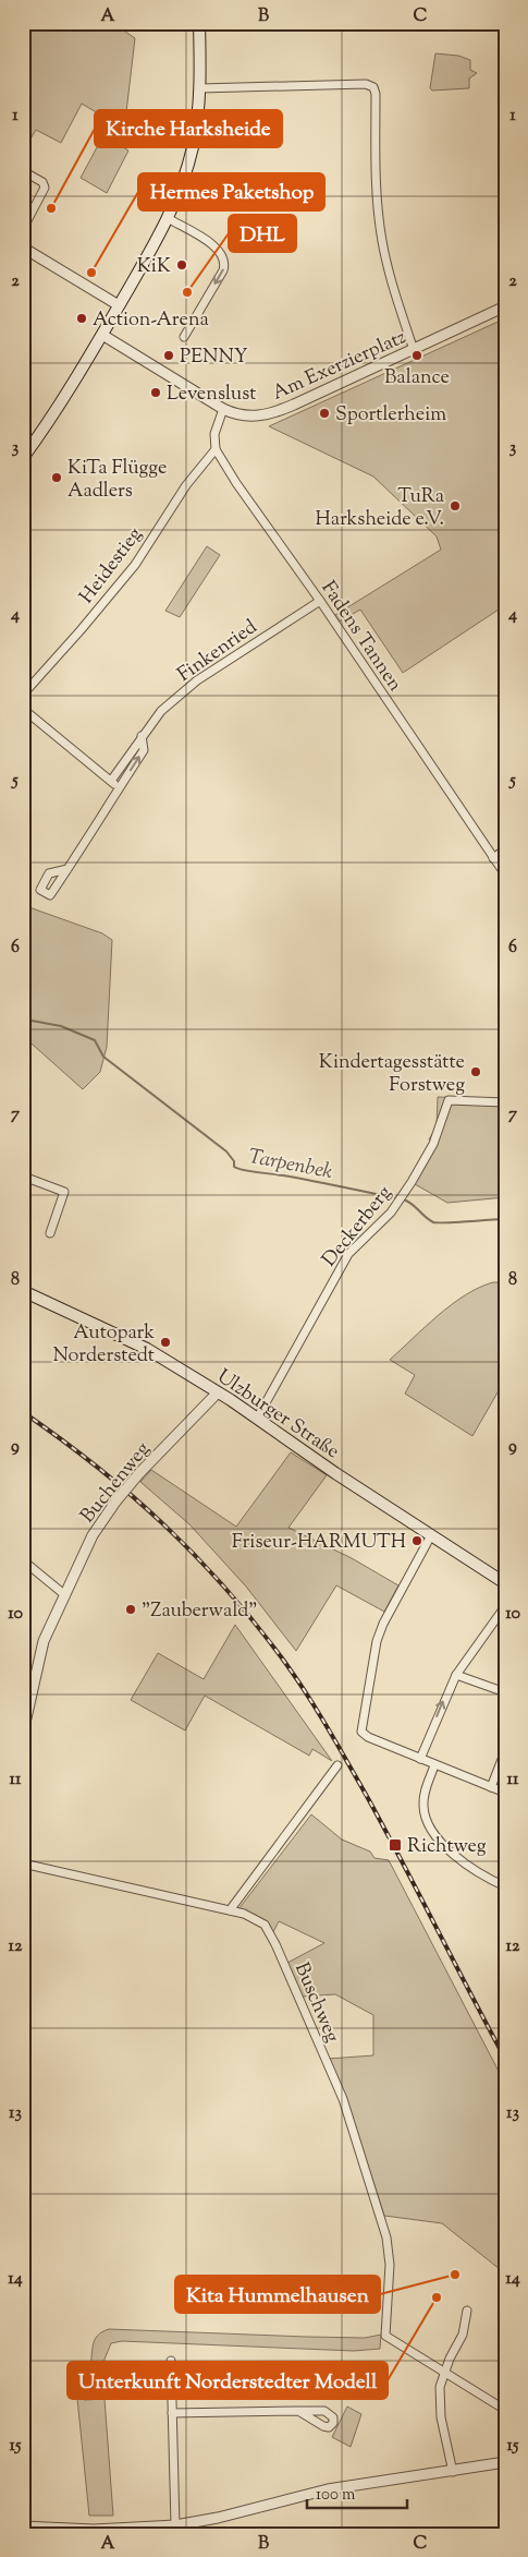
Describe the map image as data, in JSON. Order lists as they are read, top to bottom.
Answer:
{
  "streets": {
    "main road": ["Ulzburger Straße"],
    "street": [
      "Am Exerzierplatz",
      "Heidestieg",
      "Fadens Tannen",
      "Finkenried",
      "Deckerberg",
      "Buchenweg",
      "Buschweg"
    ]
  },
  "crossings": [
    ["Heidestieg", "Fadens Tannen"],
    ["Fadens Tannen", "Finkenried"],
    ["Deckerberg", "Ulzburger Straße"],
    ["Ulzburger Straße", "Buchenweg"]
  ],
  "water": ["Tarpenbek"],
  "places": {
    "other": [
      "Kirche Harksheide",
      "KiK",
      "Hermes Paketshop",
      "DHL",
      "Action-Arena",
      "PENNY",
      "Balance",
      "Levenslust",
      "Sportlerheim",
      "KiTa Flügge Aadlers",
      "TuRa Harksheide e.V.",
      "Kindertagesstätte Forstweg",
      "Autopark Norderstedt",
      "Friseur-HARMUTH",
      "\"Zauberwald\"",
      "Kita Hummelhausen",
      "Unterkunft Norderstedter Modell"
    ],
    "transit": ["Richtweg"]
  },
  "scale_bar": "100 m",
  "grid": {
    "columns": ["A", "B", "C"],
    "rows": [
      "1",
      "2",
      "3",
      "4",
      "5",
      "6",
      "7",
      "8",
      "9",
      "10",
      "11",
      "12",
      "13",
      "14",
      "15"
    ]
  }
}
